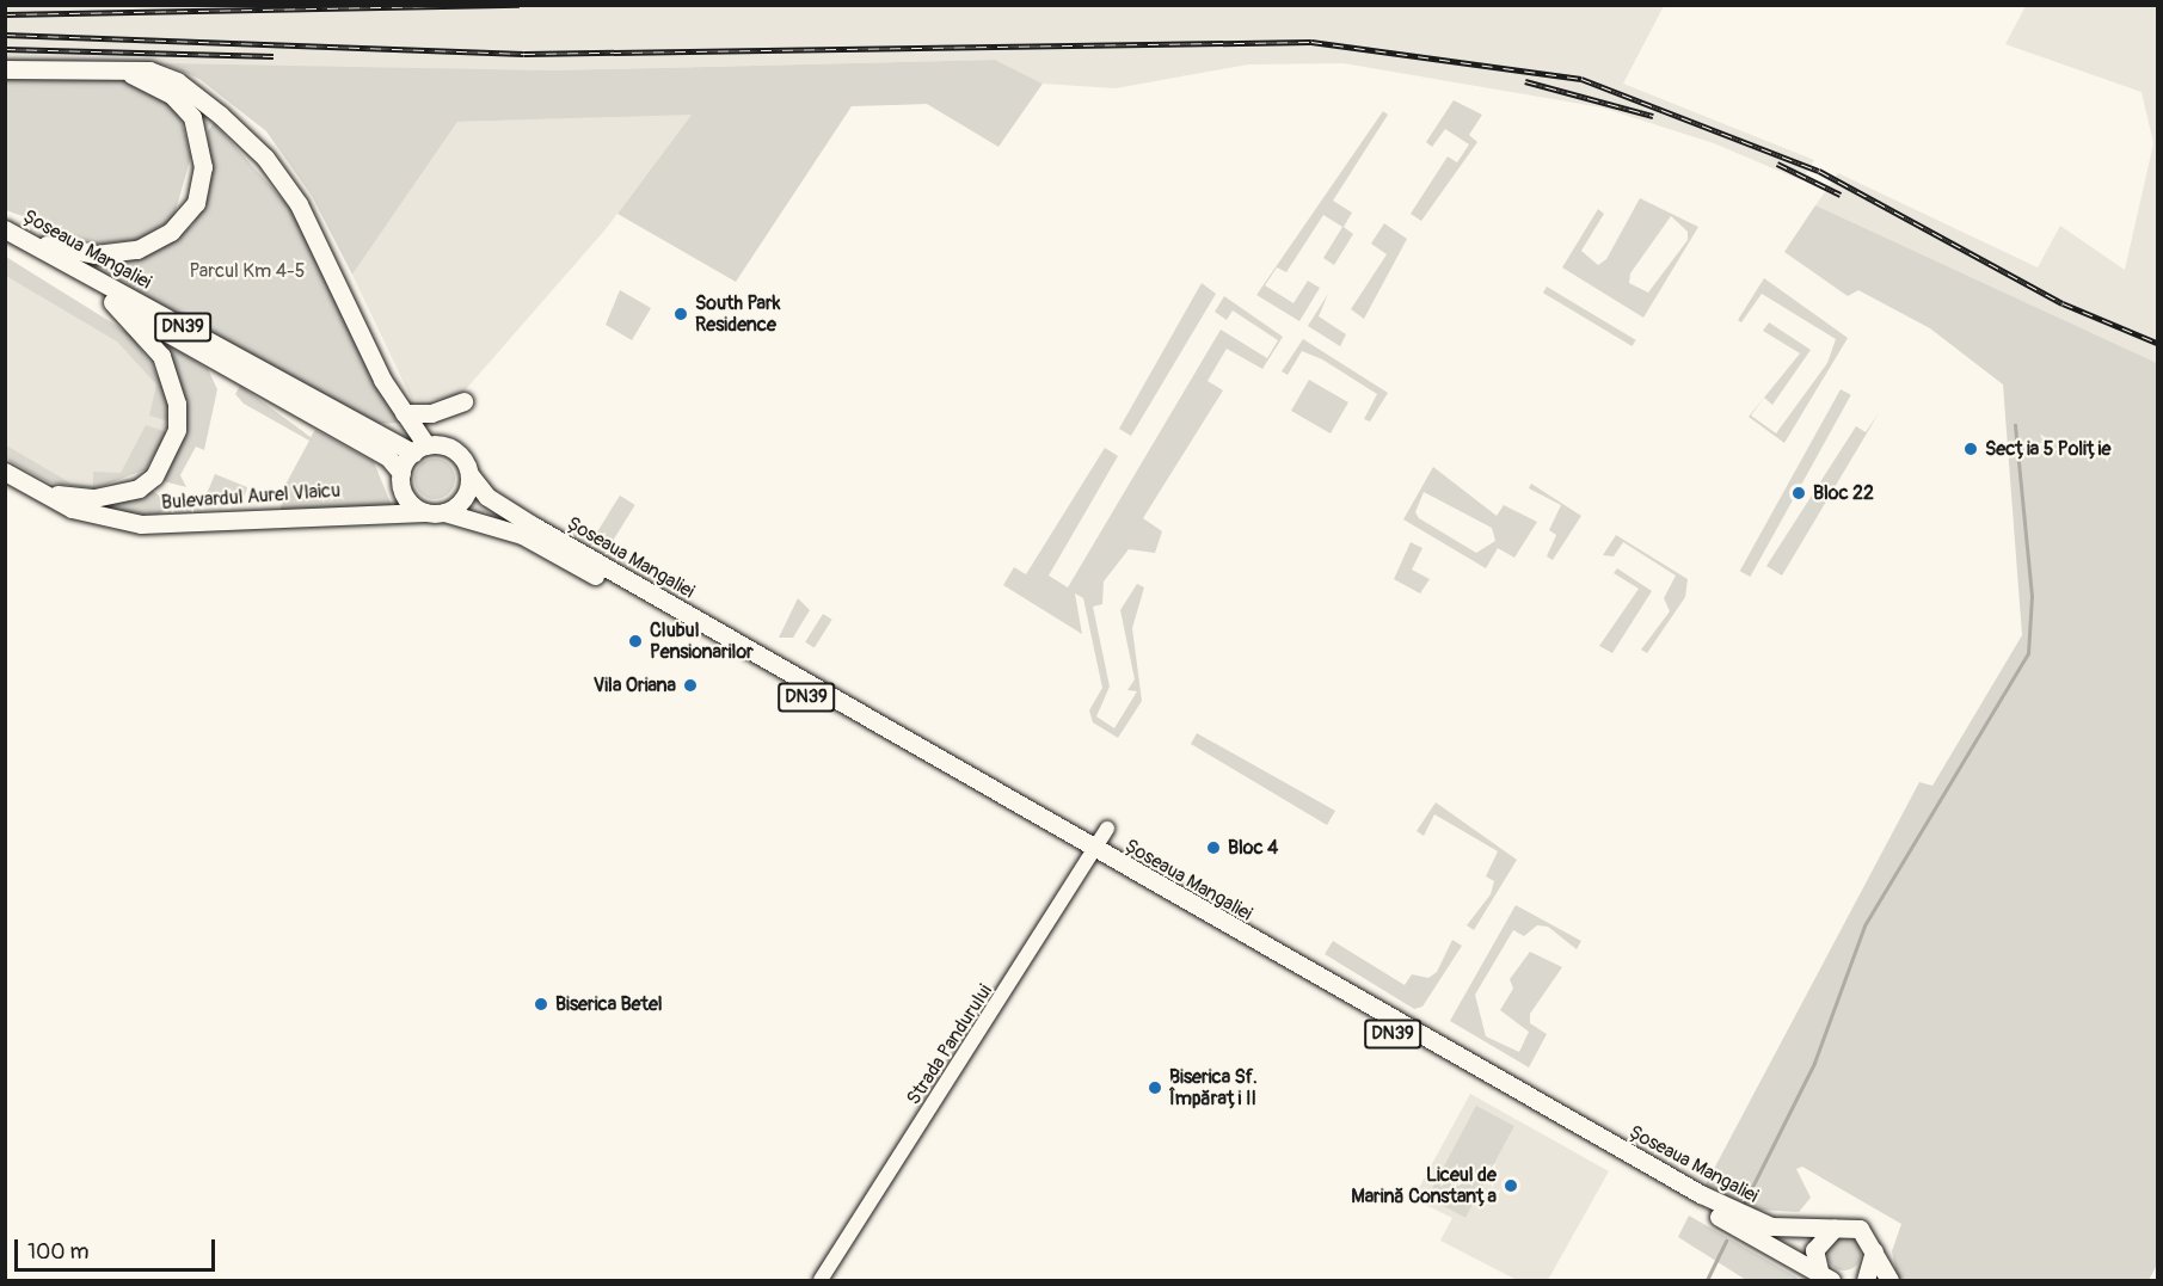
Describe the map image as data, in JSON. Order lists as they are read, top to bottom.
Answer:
{
  "streets": {
    "main road": ["Șoseaua Mangaliei", "DN39", "Bulevardul Aurel Vlaicu"],
    "street": ["Strada Pandurului"]
  },
  "crossings": [
    ["Șoseaua Mangaliei", "DN39"],
    ["Șoseaua Mangaliei", "Bulevardul Aurel Vlaicu"],
    ["Șoseaua Mangaliei", "Strada Pandurului"],
    ["DN39", "Bulevardul Aurel Vlaicu"]
  ],
  "parks": ["Parcul Km 4-5"],
  "places": [
    "South Park Residence",
    "Secția 5 Poliție",
    "Bloc 22",
    "Clubul Pensionarilor",
    "Vila Oriana",
    "Bloc 4",
    "Biserica Betel",
    "Biserica Sf. Împărați II",
    "Liceul de Marină Constanța"
  ],
  "scale_bar": "100 m"
}
